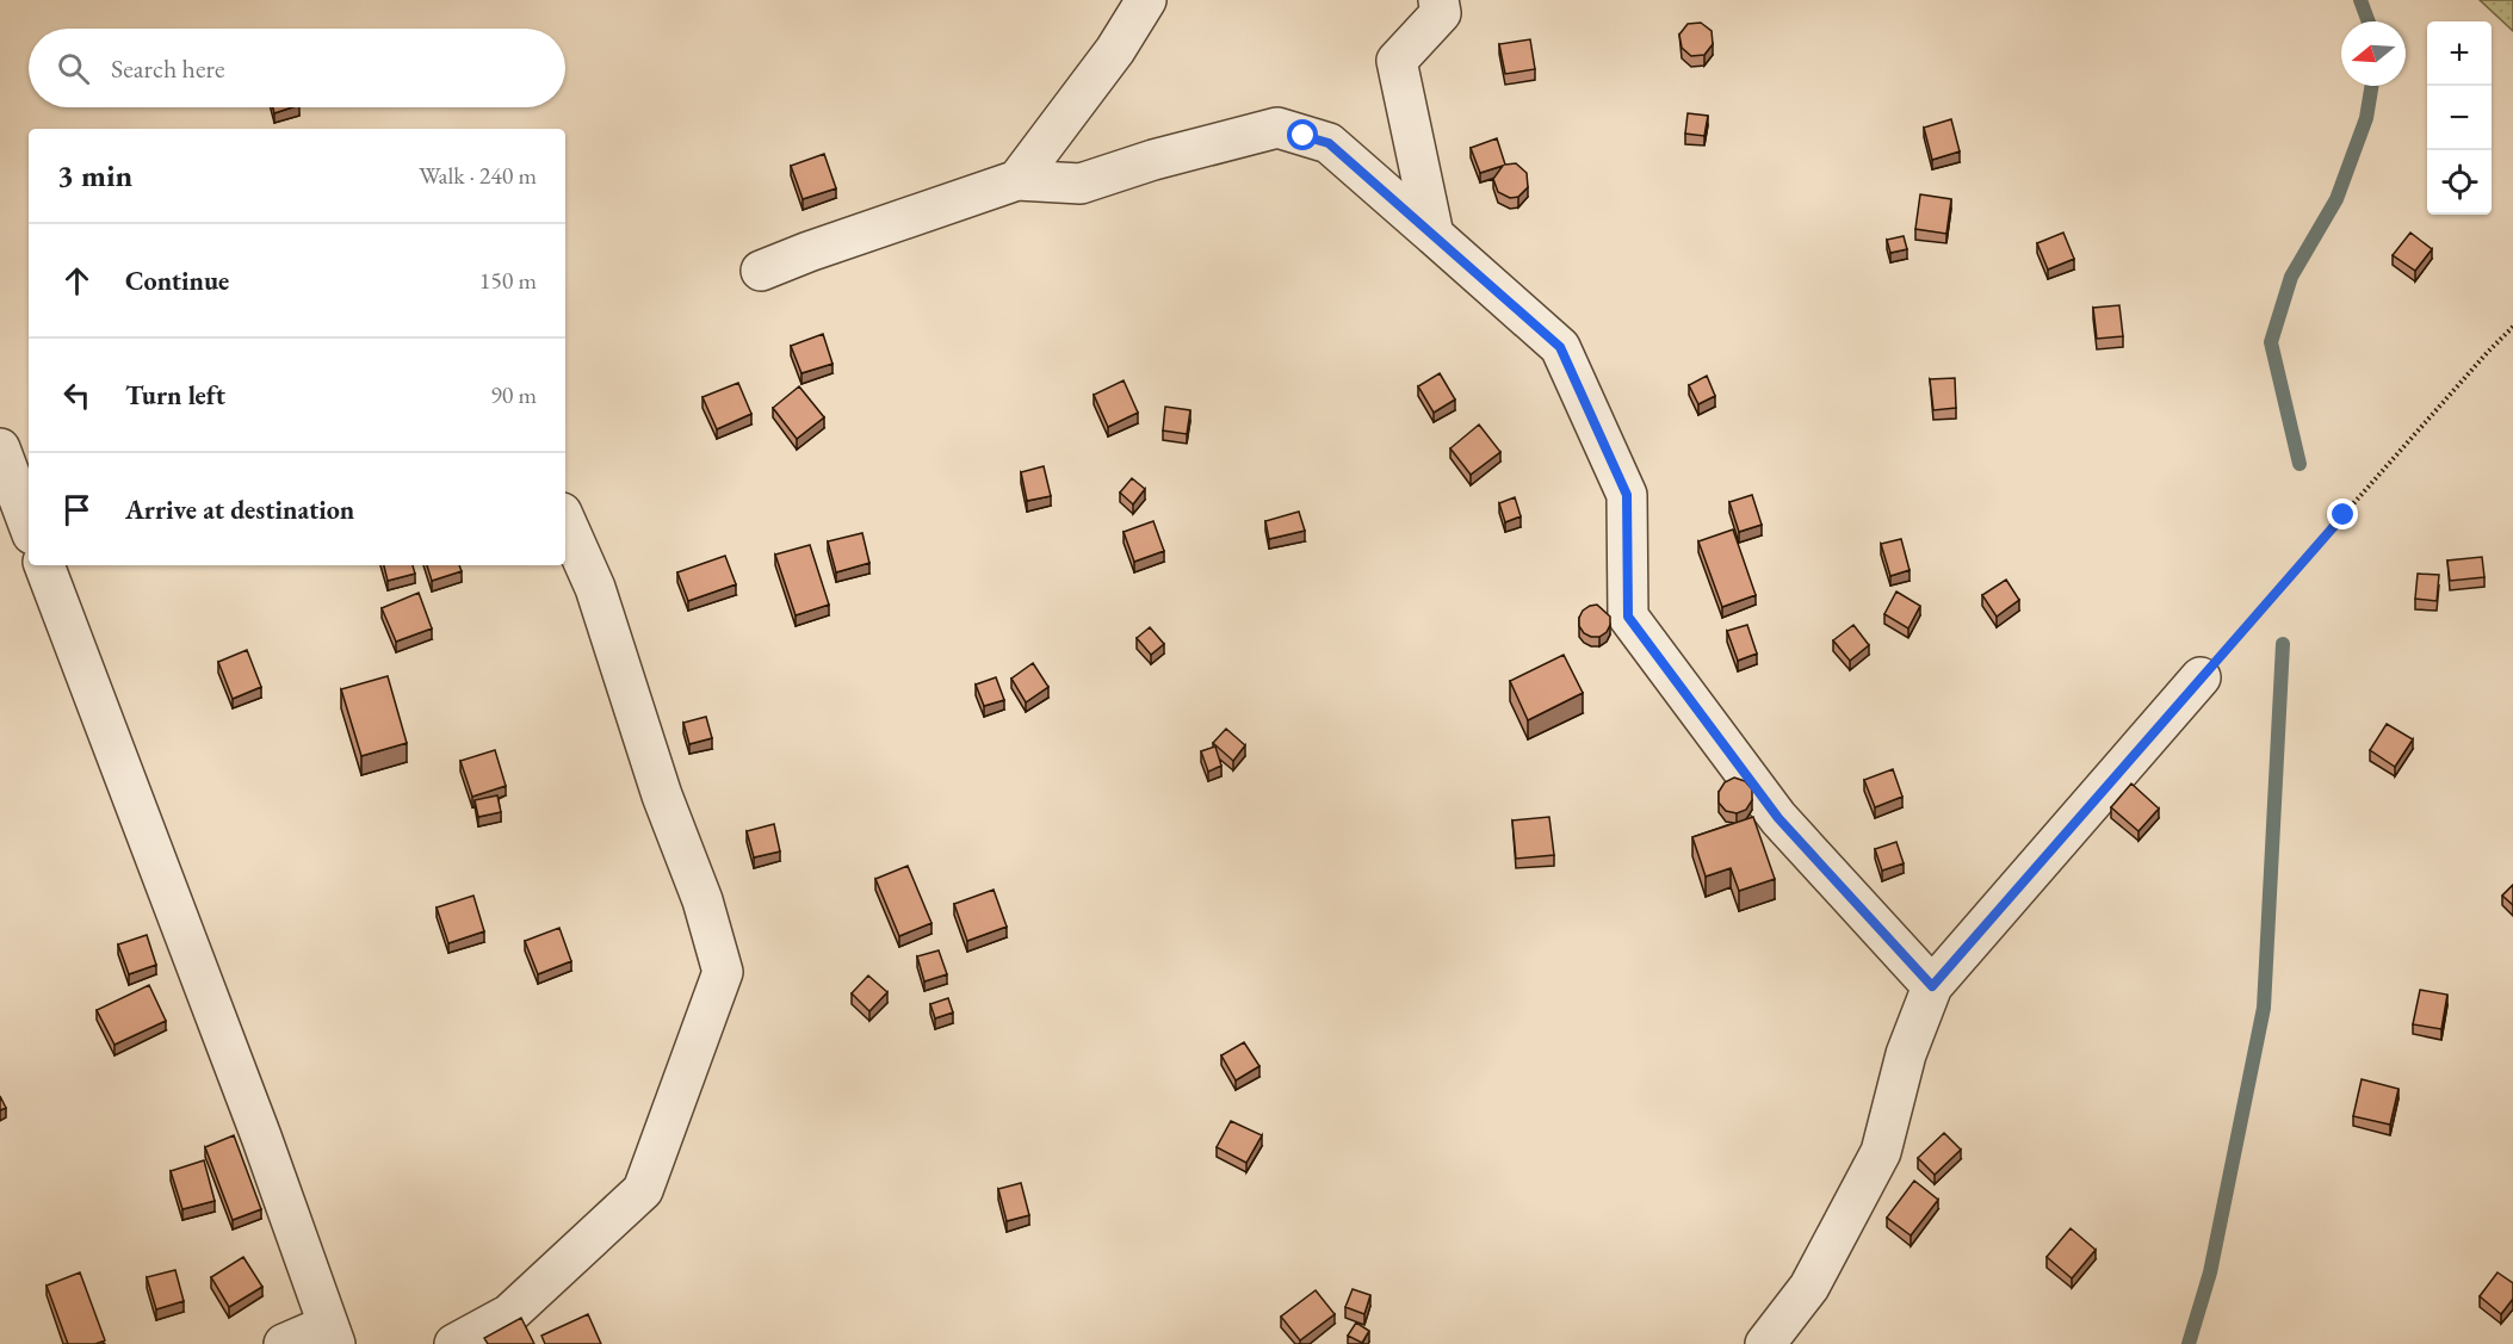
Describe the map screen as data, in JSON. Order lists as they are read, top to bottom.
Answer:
{
  "north": "left",
  "page": {
    "map_buttons": ["+", "−"],
    "search": "Search here",
    "heading": ["3 min", "Walk · 240 m"],
    "list": [
      ["Continue", "150 m"],
      ["Turn left", "90 m"],
      "Arrive at destination"
    ]
  }
}
